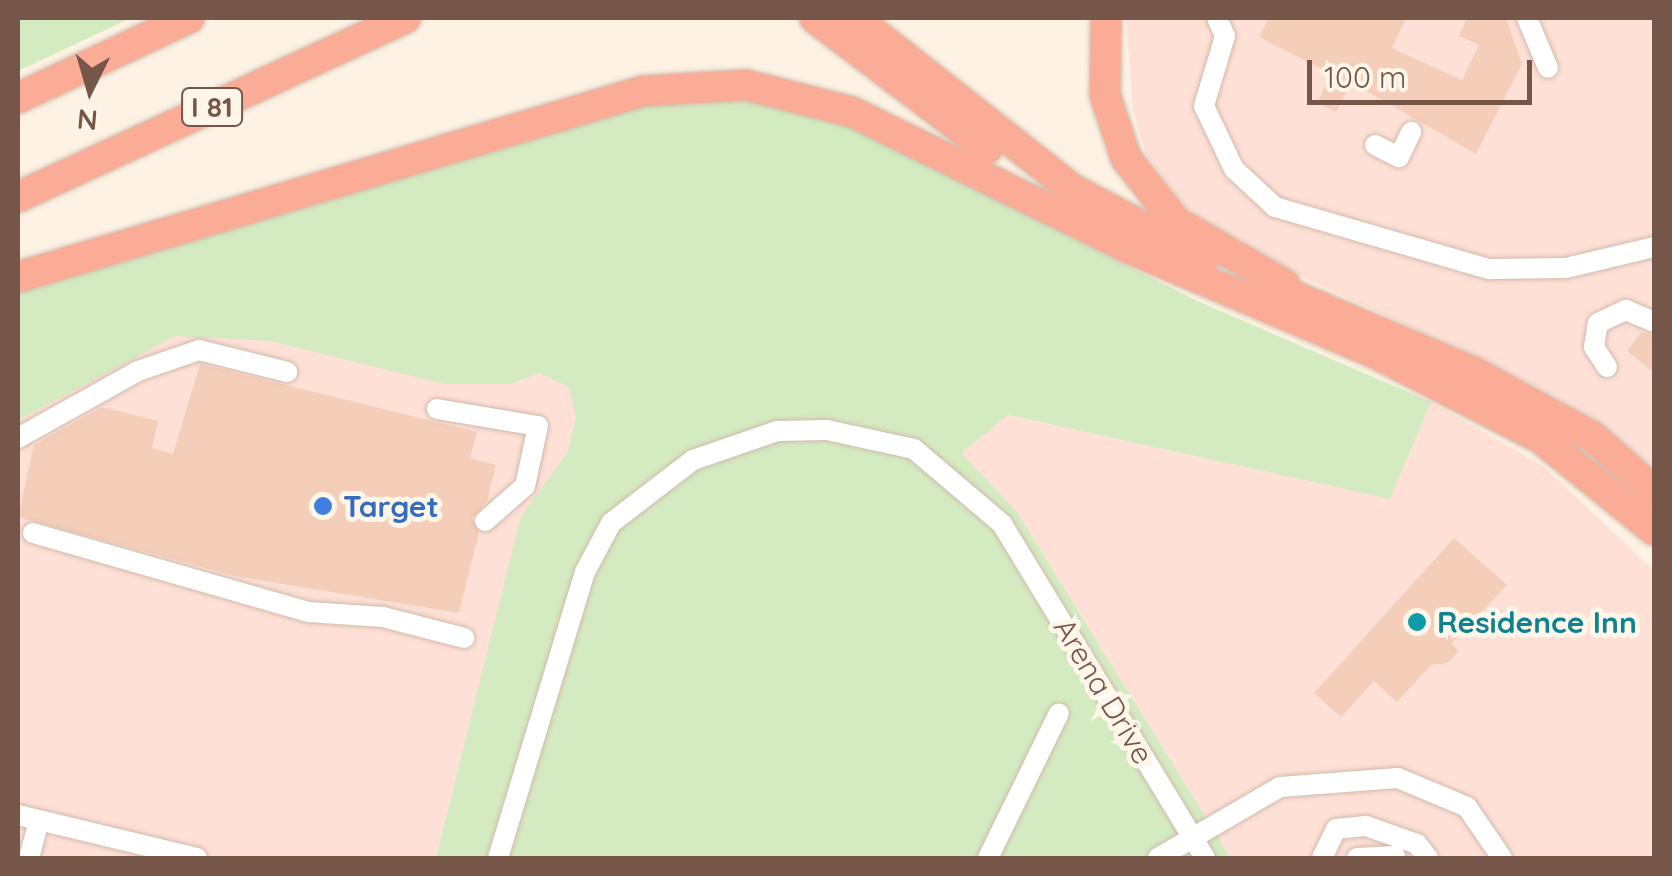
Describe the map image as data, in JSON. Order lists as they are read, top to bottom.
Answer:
{
  "streets": {
    "highway": ["I 81"],
    "lane": ["Arena Drive"]
  },
  "places": ["Target", "Residence Inn"],
  "scale_bar": "100 m",
  "north": "bottom"
}
